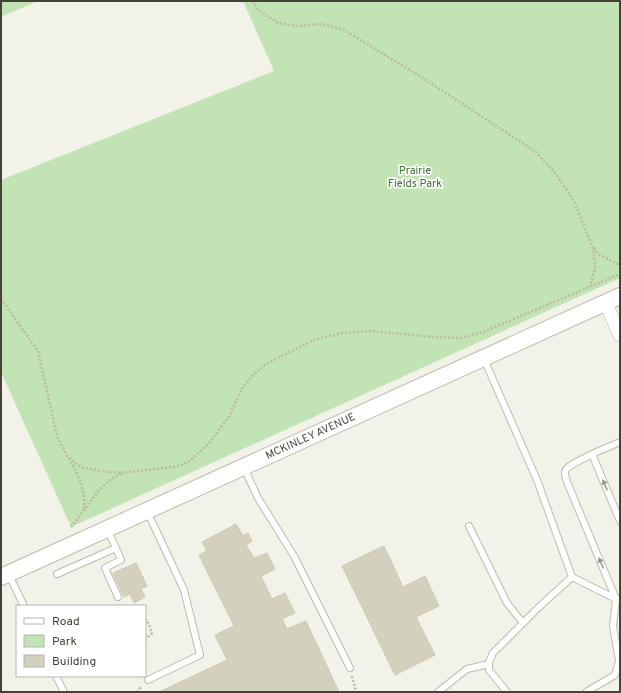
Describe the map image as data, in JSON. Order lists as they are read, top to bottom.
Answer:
{
  "streets": {
    "street": ["MCKINLEY AVENUE"]
  },
  "parks": ["Prairie Fields Park"],
  "legend": ["Road", "Park", "Building"]
}
